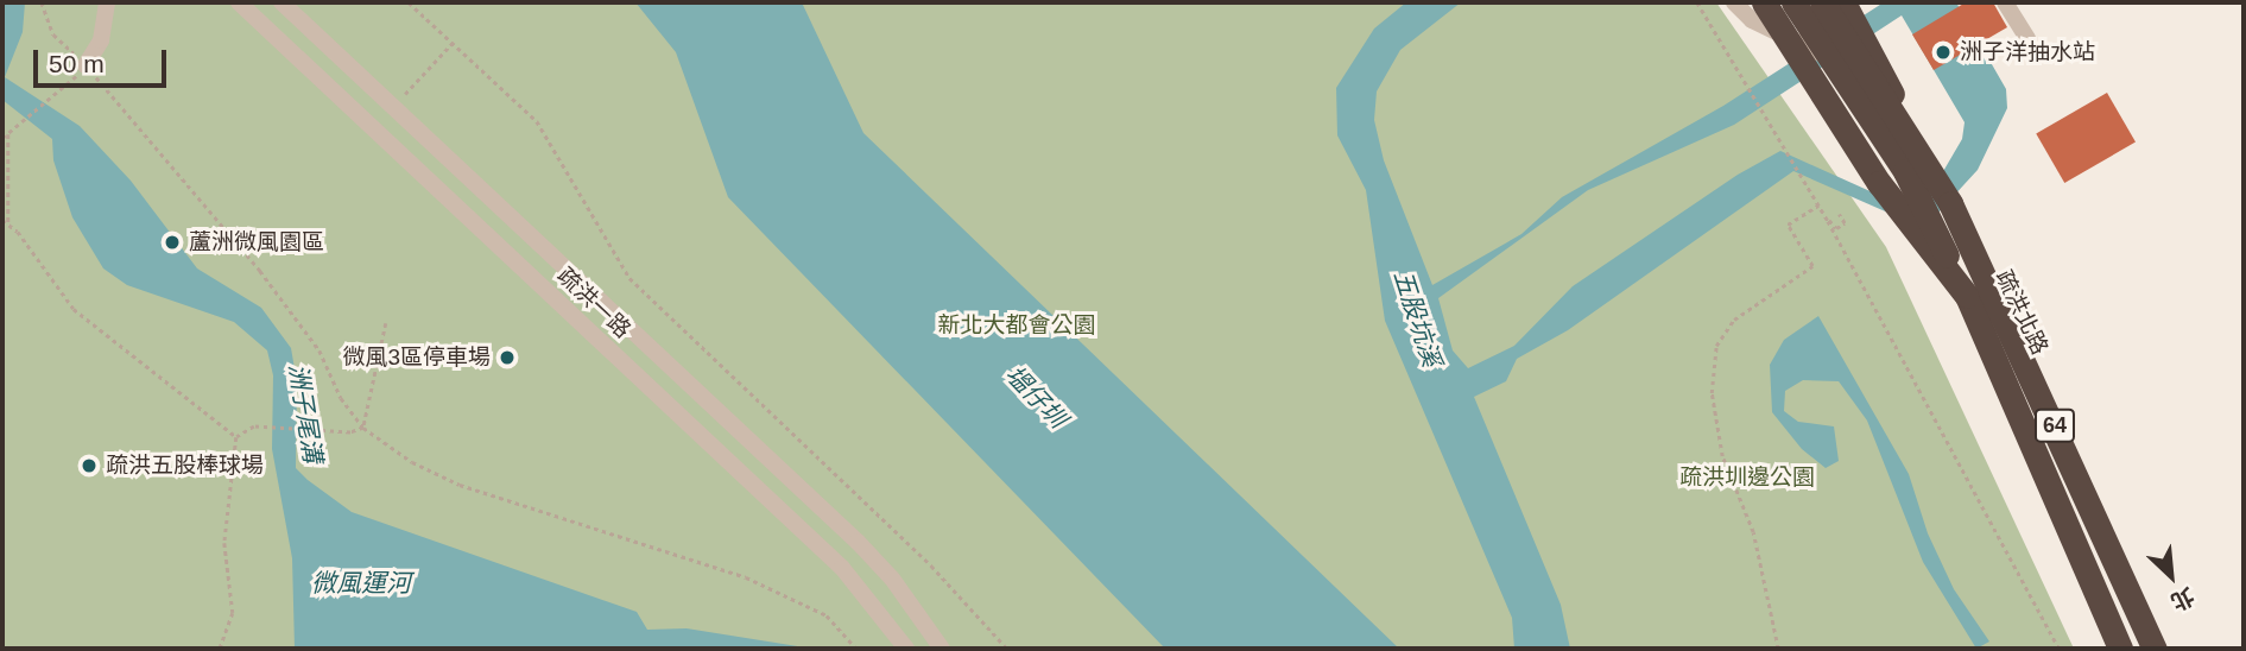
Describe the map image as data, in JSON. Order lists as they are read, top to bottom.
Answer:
{
  "streets": {
    "highway": ["64"],
    "street": ["疏洪一路", "疏洪北路"]
  },
  "crossings": [
    ["疏洪北路", "64"]
  ],
  "water": [
    "五股坑溪",
    "塭仔圳",
    "洲子尾溝",
    "微風運河"
  ],
  "parks": ["新北大都會公園", "疏洪圳邊公園"],
  "places": [
    "洲子洋抽水站",
    "蘆洲微風園區",
    "微風3區停車場",
    "疏洪五股棒球場"
  ],
  "scale_bar": "50 m",
  "north": "bottom right"
}
